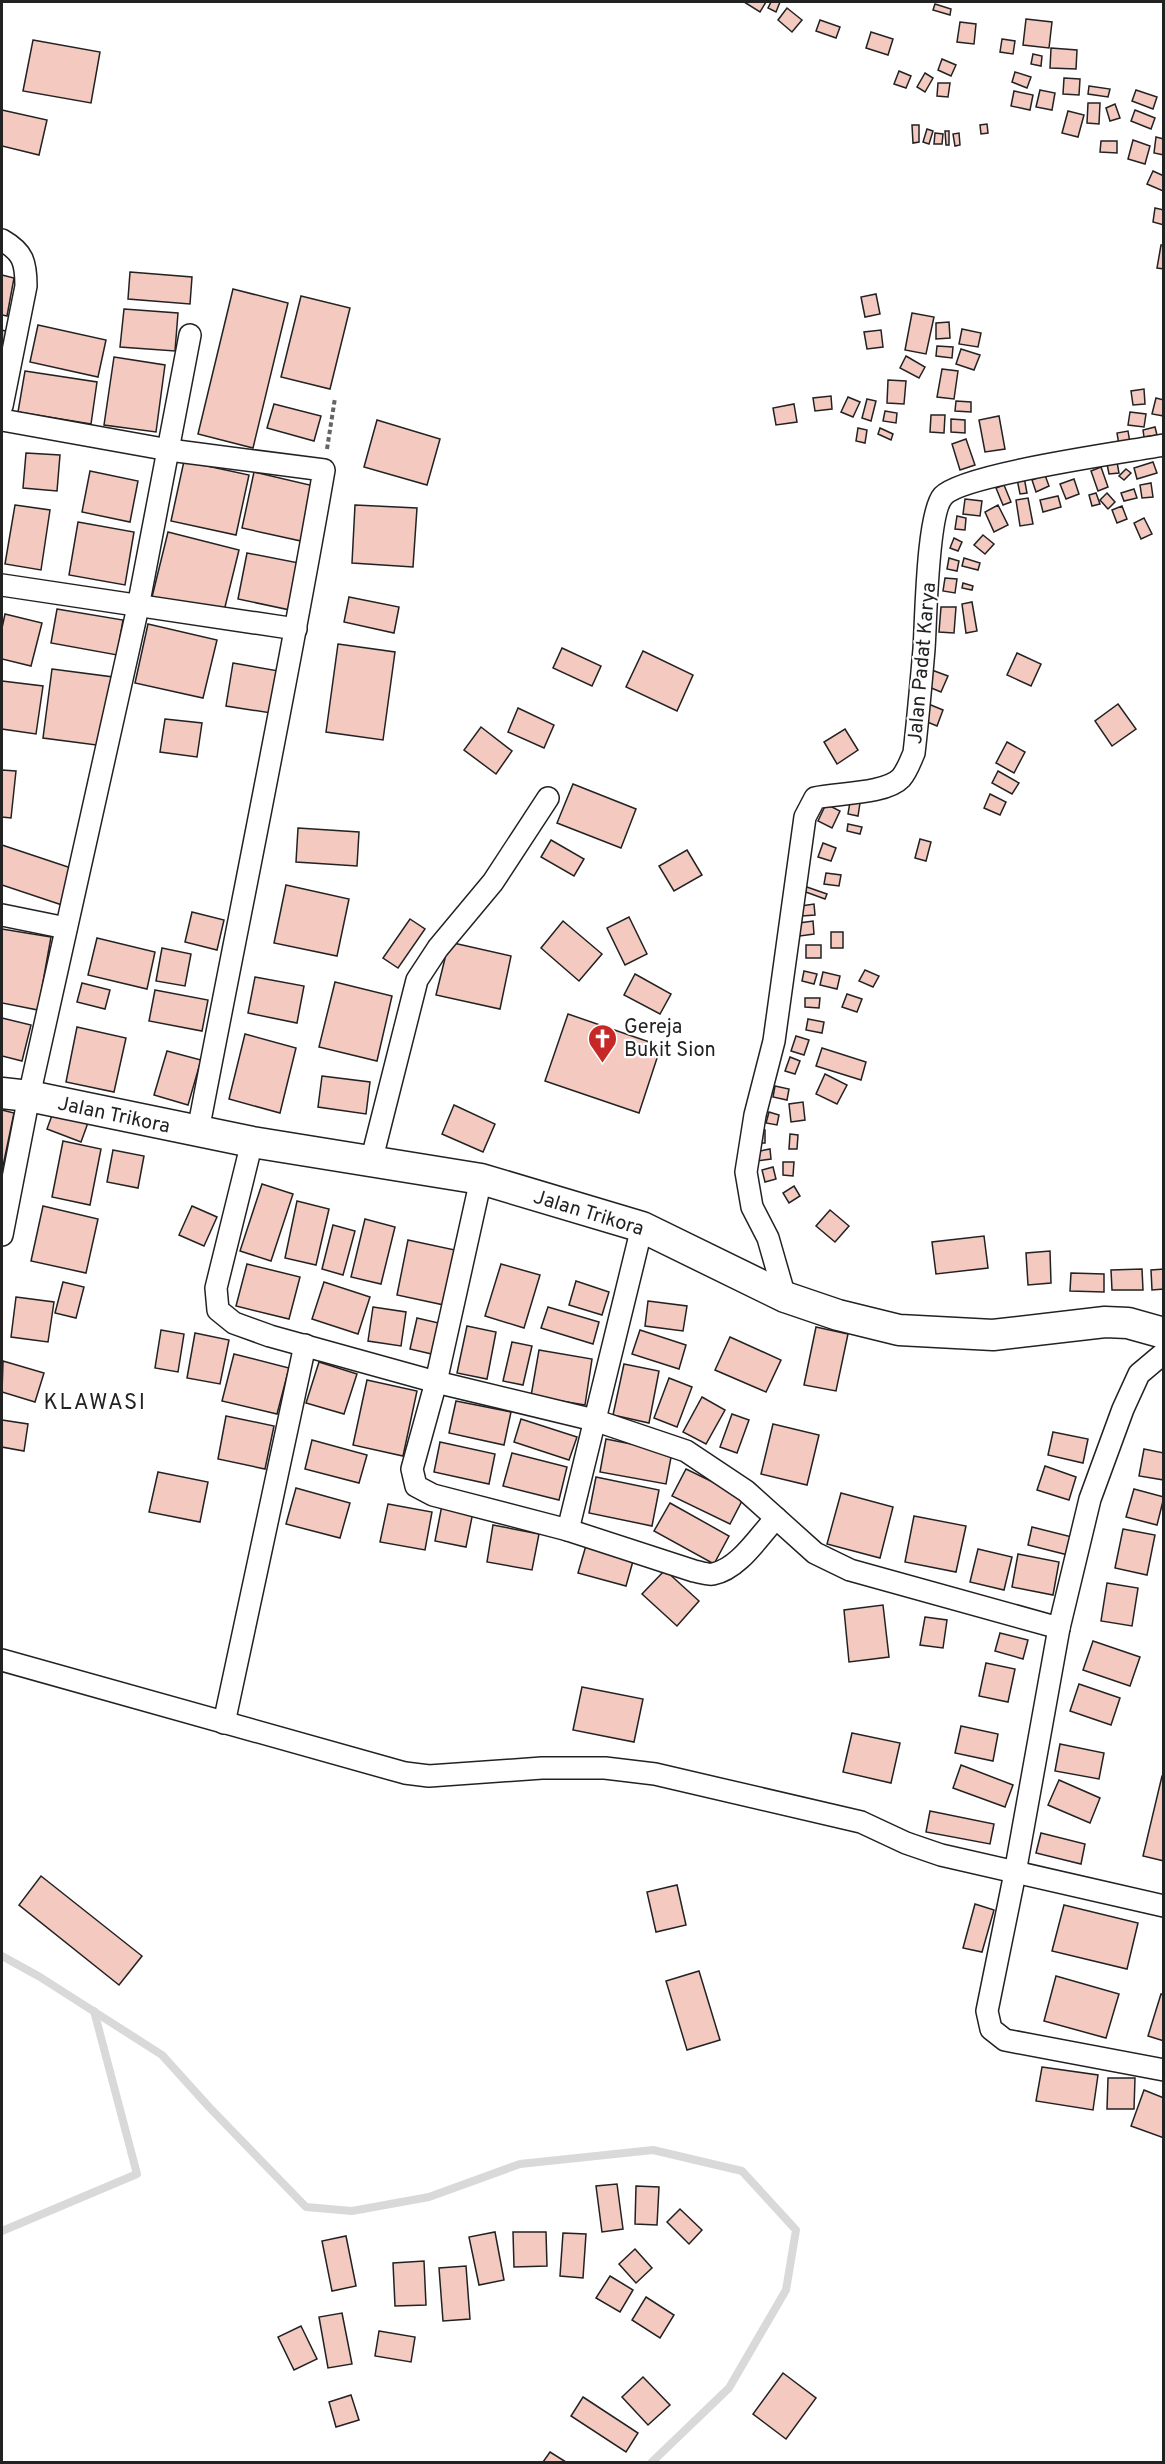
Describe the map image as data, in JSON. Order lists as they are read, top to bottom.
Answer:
{
  "streets": {
    "street": ["Jalan Padat Karya", "Jalan Trikora"]
  },
  "crossings": [
    ["Jalan Padat Karya", "Jalan Trikora"]
  ],
  "districts": ["KLAWASI"],
  "places": {
    "church": ["Gereja Bukit Sion"]
  }
}
